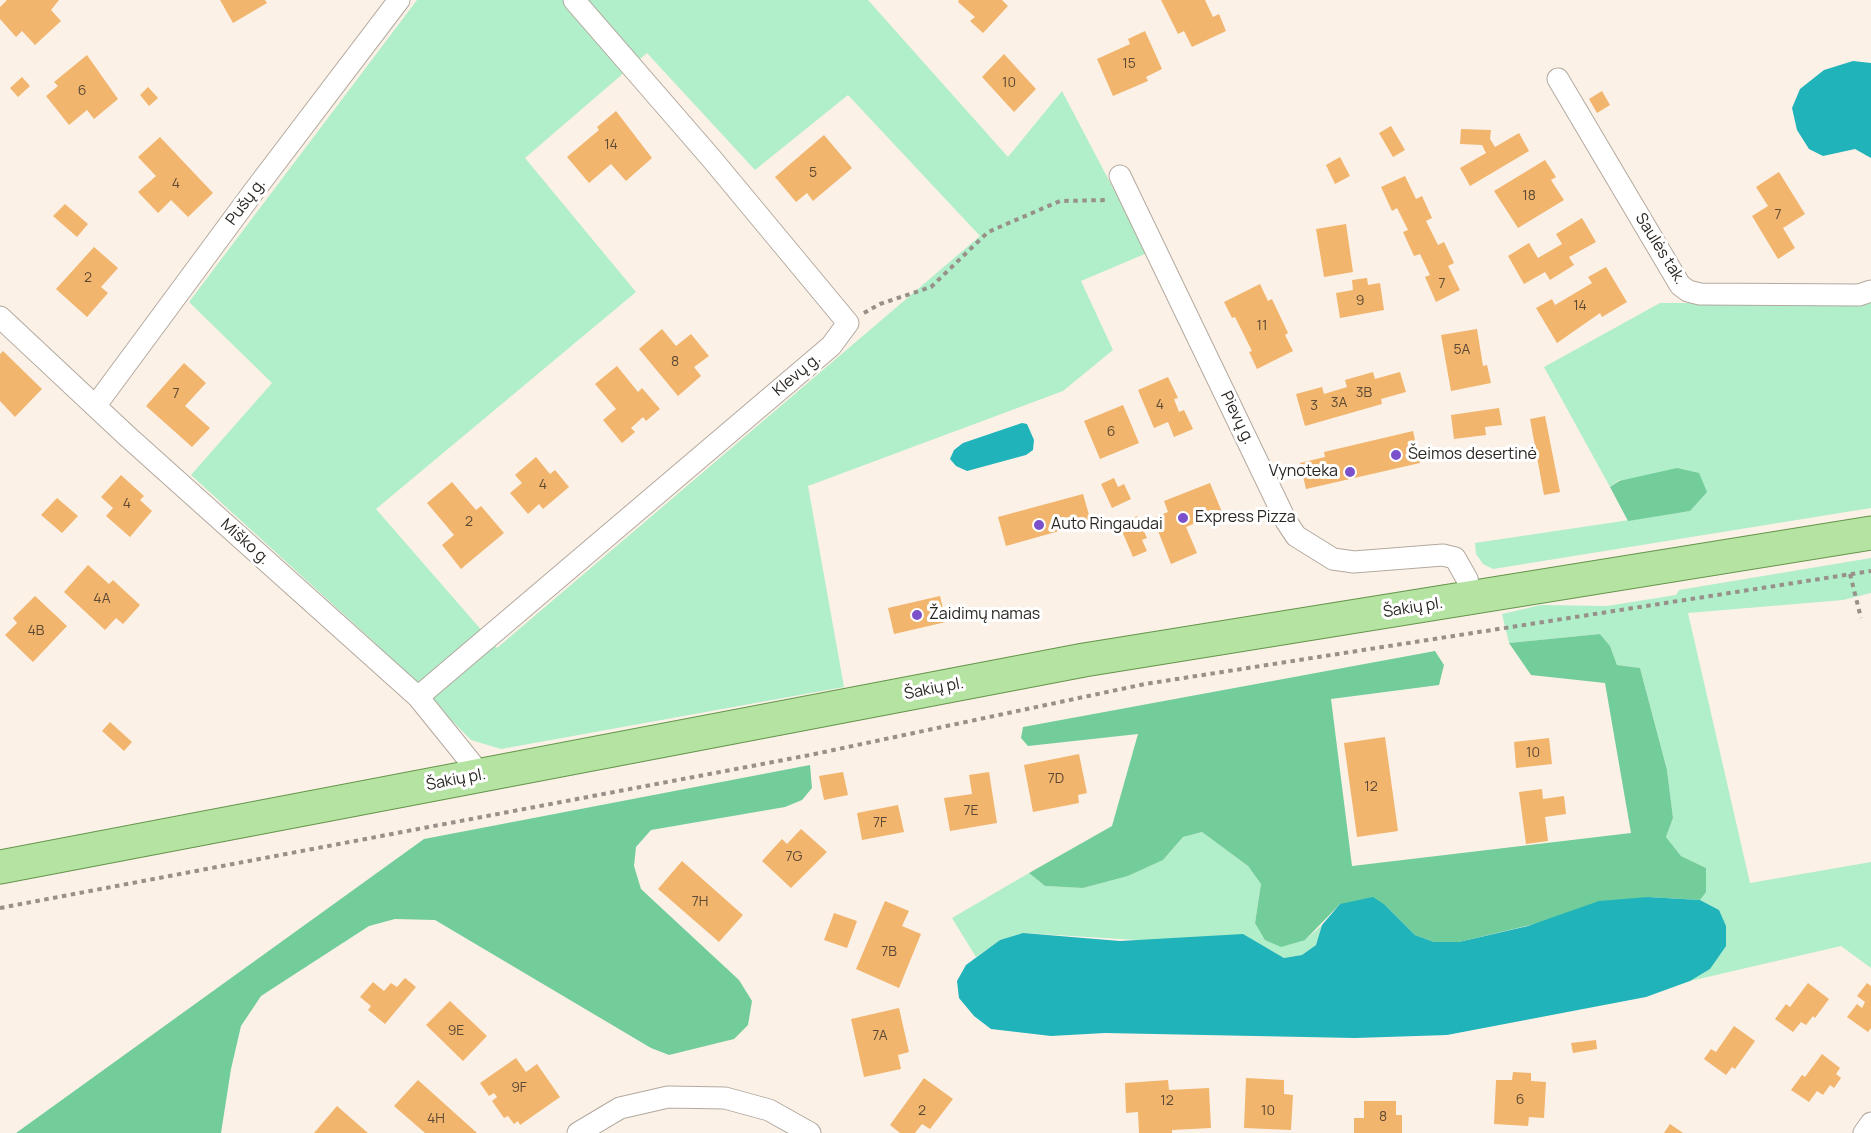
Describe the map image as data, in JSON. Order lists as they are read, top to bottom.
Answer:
{
  "streets": {
    "main road": ["Šakių pl."],
    "street": [
      "Pušų g.",
      "Saulės tak.",
      "Klevų g.",
      "Pievų g.",
      "Miško g."
    ]
  },
  "crossings": [
    ["Pušų g.", "Miško g."],
    ["Klevų g.", "Miško g."],
    ["Pievų g.", "Šakių pl."],
    ["Miško g.", "Šakių pl."]
  ],
  "places": [
    "Šeimos desertinė",
    "Vynoteka",
    "Express Pizza",
    "Auto Ringaudai",
    "Žaidimų namas"
  ],
  "house_numbers": [
    "15",
    "10",
    "6",
    "14",
    "5",
    "4",
    "18",
    "7",
    "2",
    "7",
    "9",
    "14",
    "11",
    "5A",
    "8",
    "3B",
    "7",
    "3A",
    "4",
    "3",
    "6",
    "4",
    "4",
    "2",
    "4A",
    "4B",
    "10",
    "7D",
    "12",
    "7E",
    "7F",
    "7G",
    "7H",
    "7B",
    "9E",
    "7A",
    "9F",
    "6",
    "12",
    "2",
    "10",
    "8",
    "4H"
  ]
}
